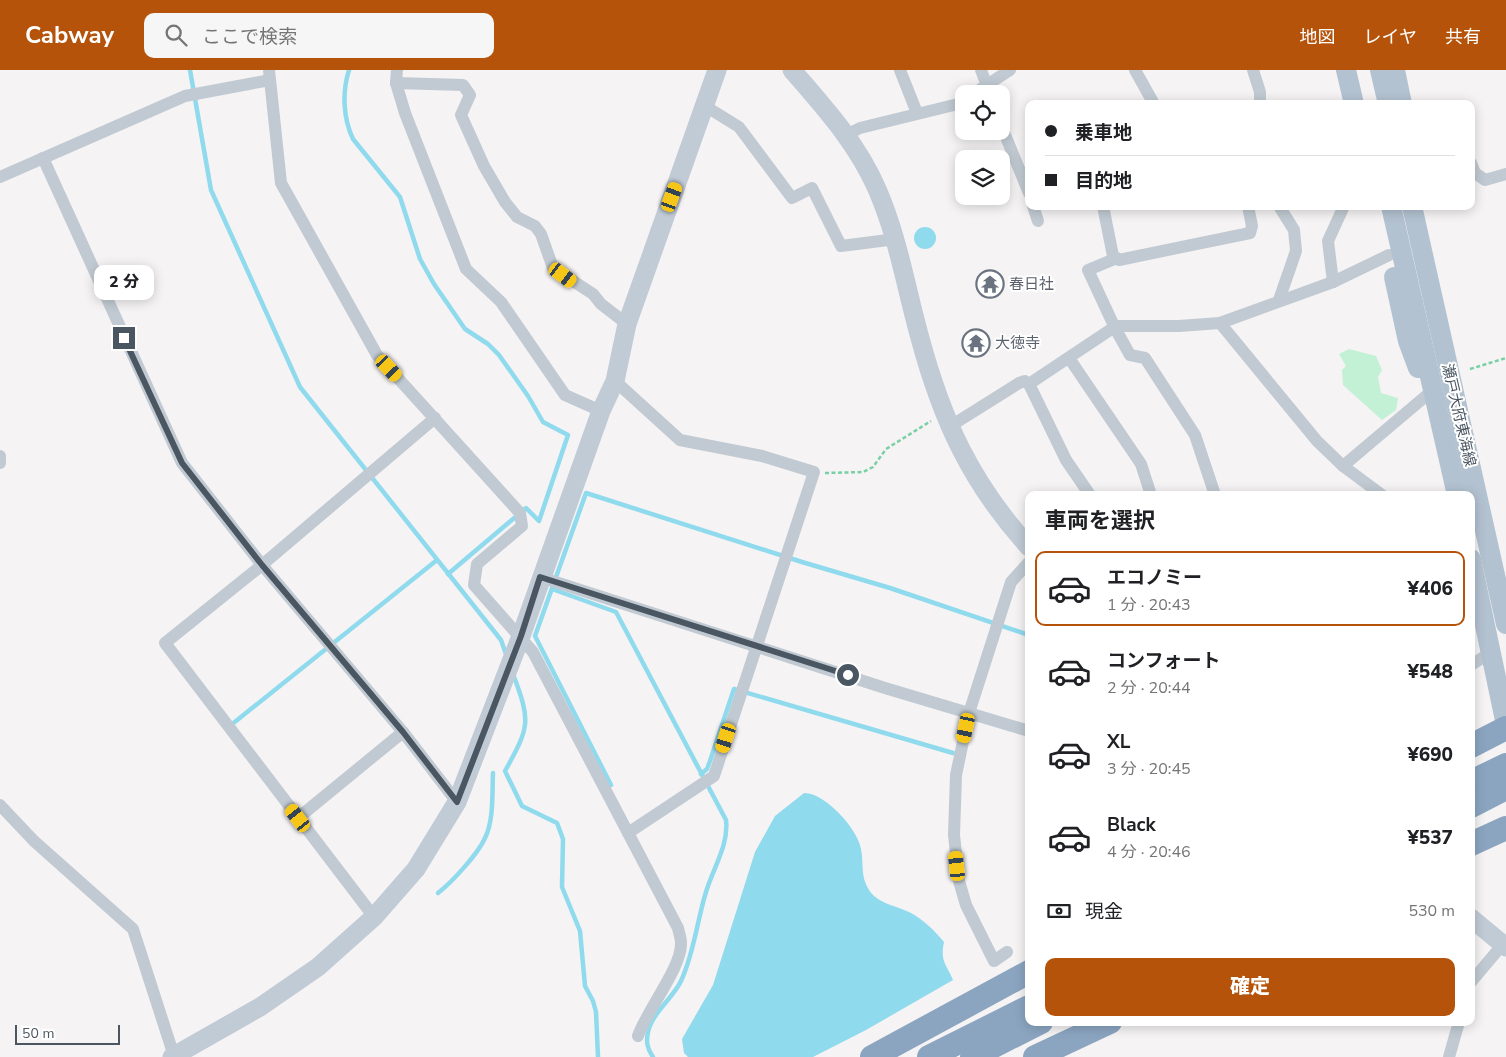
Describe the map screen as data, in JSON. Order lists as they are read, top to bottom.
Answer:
{
  "streets": {
    "main road": ["瀬戸大府東海線"]
  },
  "places": {
    "temple": ["春日社", "大徳寺"]
  },
  "scale_bar": "50 m",
  "page": {
    "header": "Cabway",
    "search": "ここで検索",
    "nav": ["地図", "レイヤ", "共有"],
    "banner": ["乗車地", "目的地"],
    "bubble": "2 分",
    "heading": "車両を選択",
    "list": [
      {
        "name": "エコノミー",
        "note": "1 分 · 20:43",
        "value": "¥406"
      },
      {
        "name": "コンフォート",
        "note": "2 分 · 20:44",
        "value": "¥548"
      },
      {
        "name": "XL",
        "note": "3 分 · 20:45",
        "value": "¥690"
      },
      {
        "name": "Black",
        "note": "4 分 · 20:46",
        "value": "¥537"
      }
    ],
    "pay": ["現金", "530 m"],
    "buttons": "確定",
    "scale": "50 m"
  }
}
